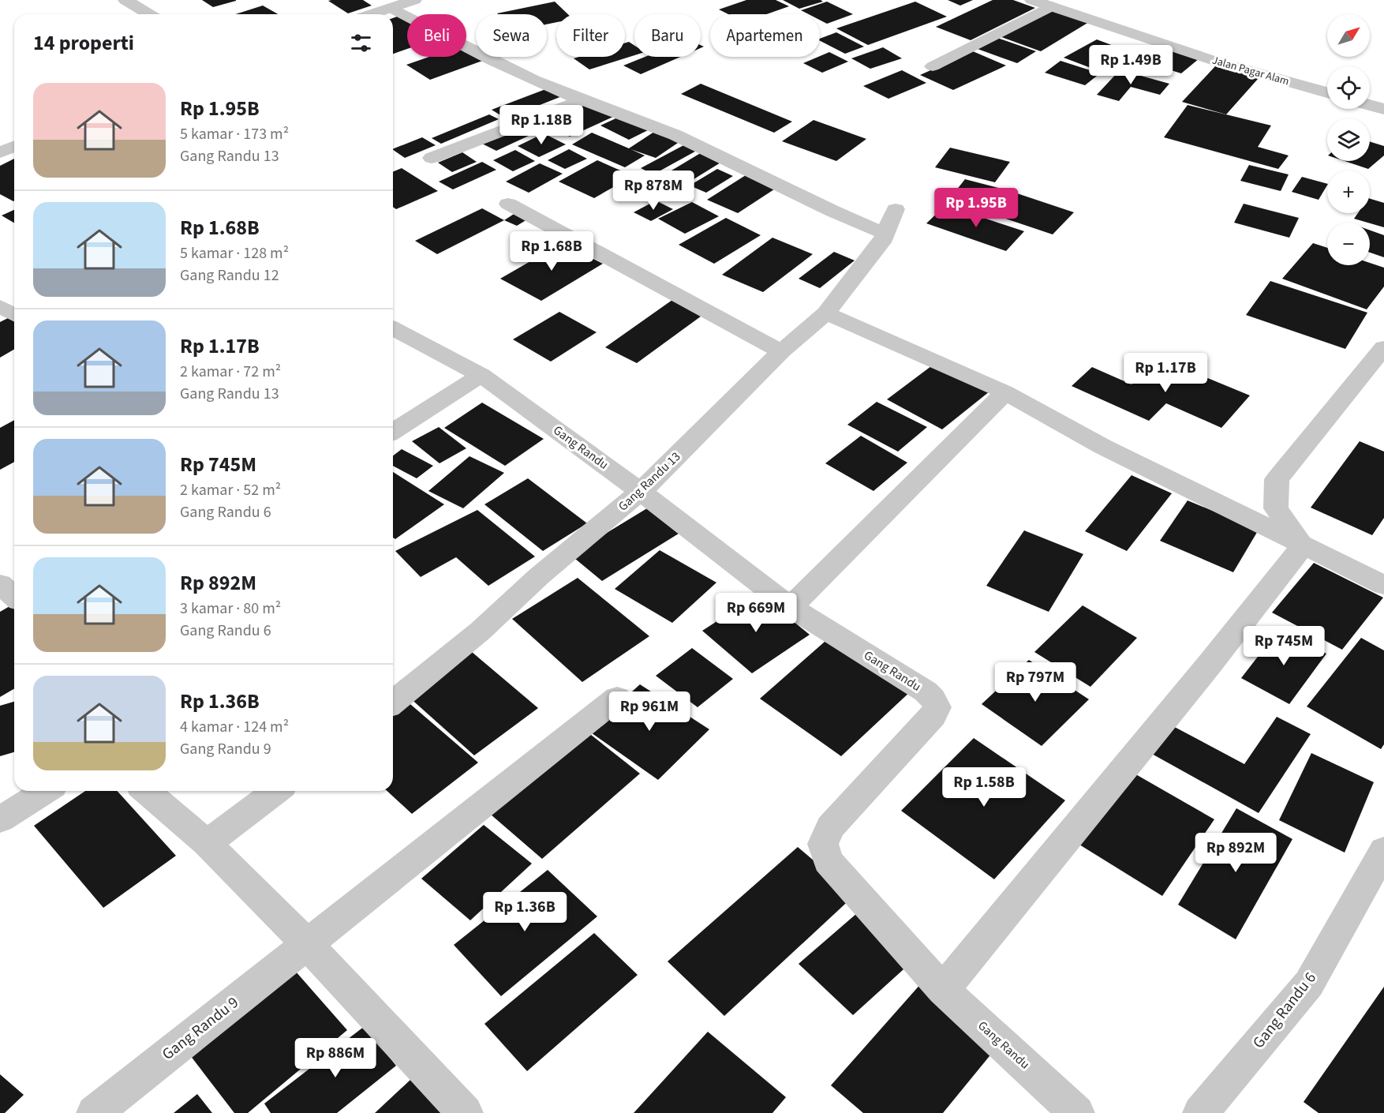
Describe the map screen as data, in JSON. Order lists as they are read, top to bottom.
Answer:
{
  "streets": {
    "street": [
      "Jalan Pagar Alam",
      "Gang Randu",
      "Gang Randu 13",
      "Gang Randu 6",
      "Gang Randu 9"
    ]
  },
  "crossings": [
    ["Gang Randu", "Gang Randu 13"]
  ],
  "north": "top right",
  "page": {
    "map_buttons": ["+", "−"],
    "chip": [
      "Beli",
      "Sewa",
      "Filter",
      "Baru",
      "Apartemen"
    ],
    "heading": "14 properti",
    "price": [
      "Rp 1.49B",
      "Rp 1.18B",
      "Rp 878M",
      "Rp 1.95B",
      "Rp 1.68B",
      "Rp 1.17B",
      "Rp 669M",
      "Rp 745M",
      "Rp 797M",
      "Rp 961M",
      "Rp 1.58B",
      "Rp 892M",
      "Rp 1.36B",
      "Rp 886M"
    ],
    "list": [
      {
        "name": "Rp 1.95B",
        "note": "5 kamar · 173 m² · Gang Randu 13"
      },
      {
        "name": "Rp 1.68B",
        "note": "5 kamar · 128 m² · Gang Randu 12"
      },
      {
        "name": "Rp 1.17B",
        "note": "2 kamar · 72 m² · Gang Randu 13"
      },
      {
        "name": "Rp 745M",
        "note": "2 kamar · 52 m² · Gang Randu 6"
      },
      {
        "name": "Rp 892M",
        "note": "3 kamar · 80 m² · Gang Randu 6"
      },
      {
        "name": "Rp 1.36B",
        "note": "4 kamar · 124 m² · Gang Randu 9"
      }
    ]
  }
}
